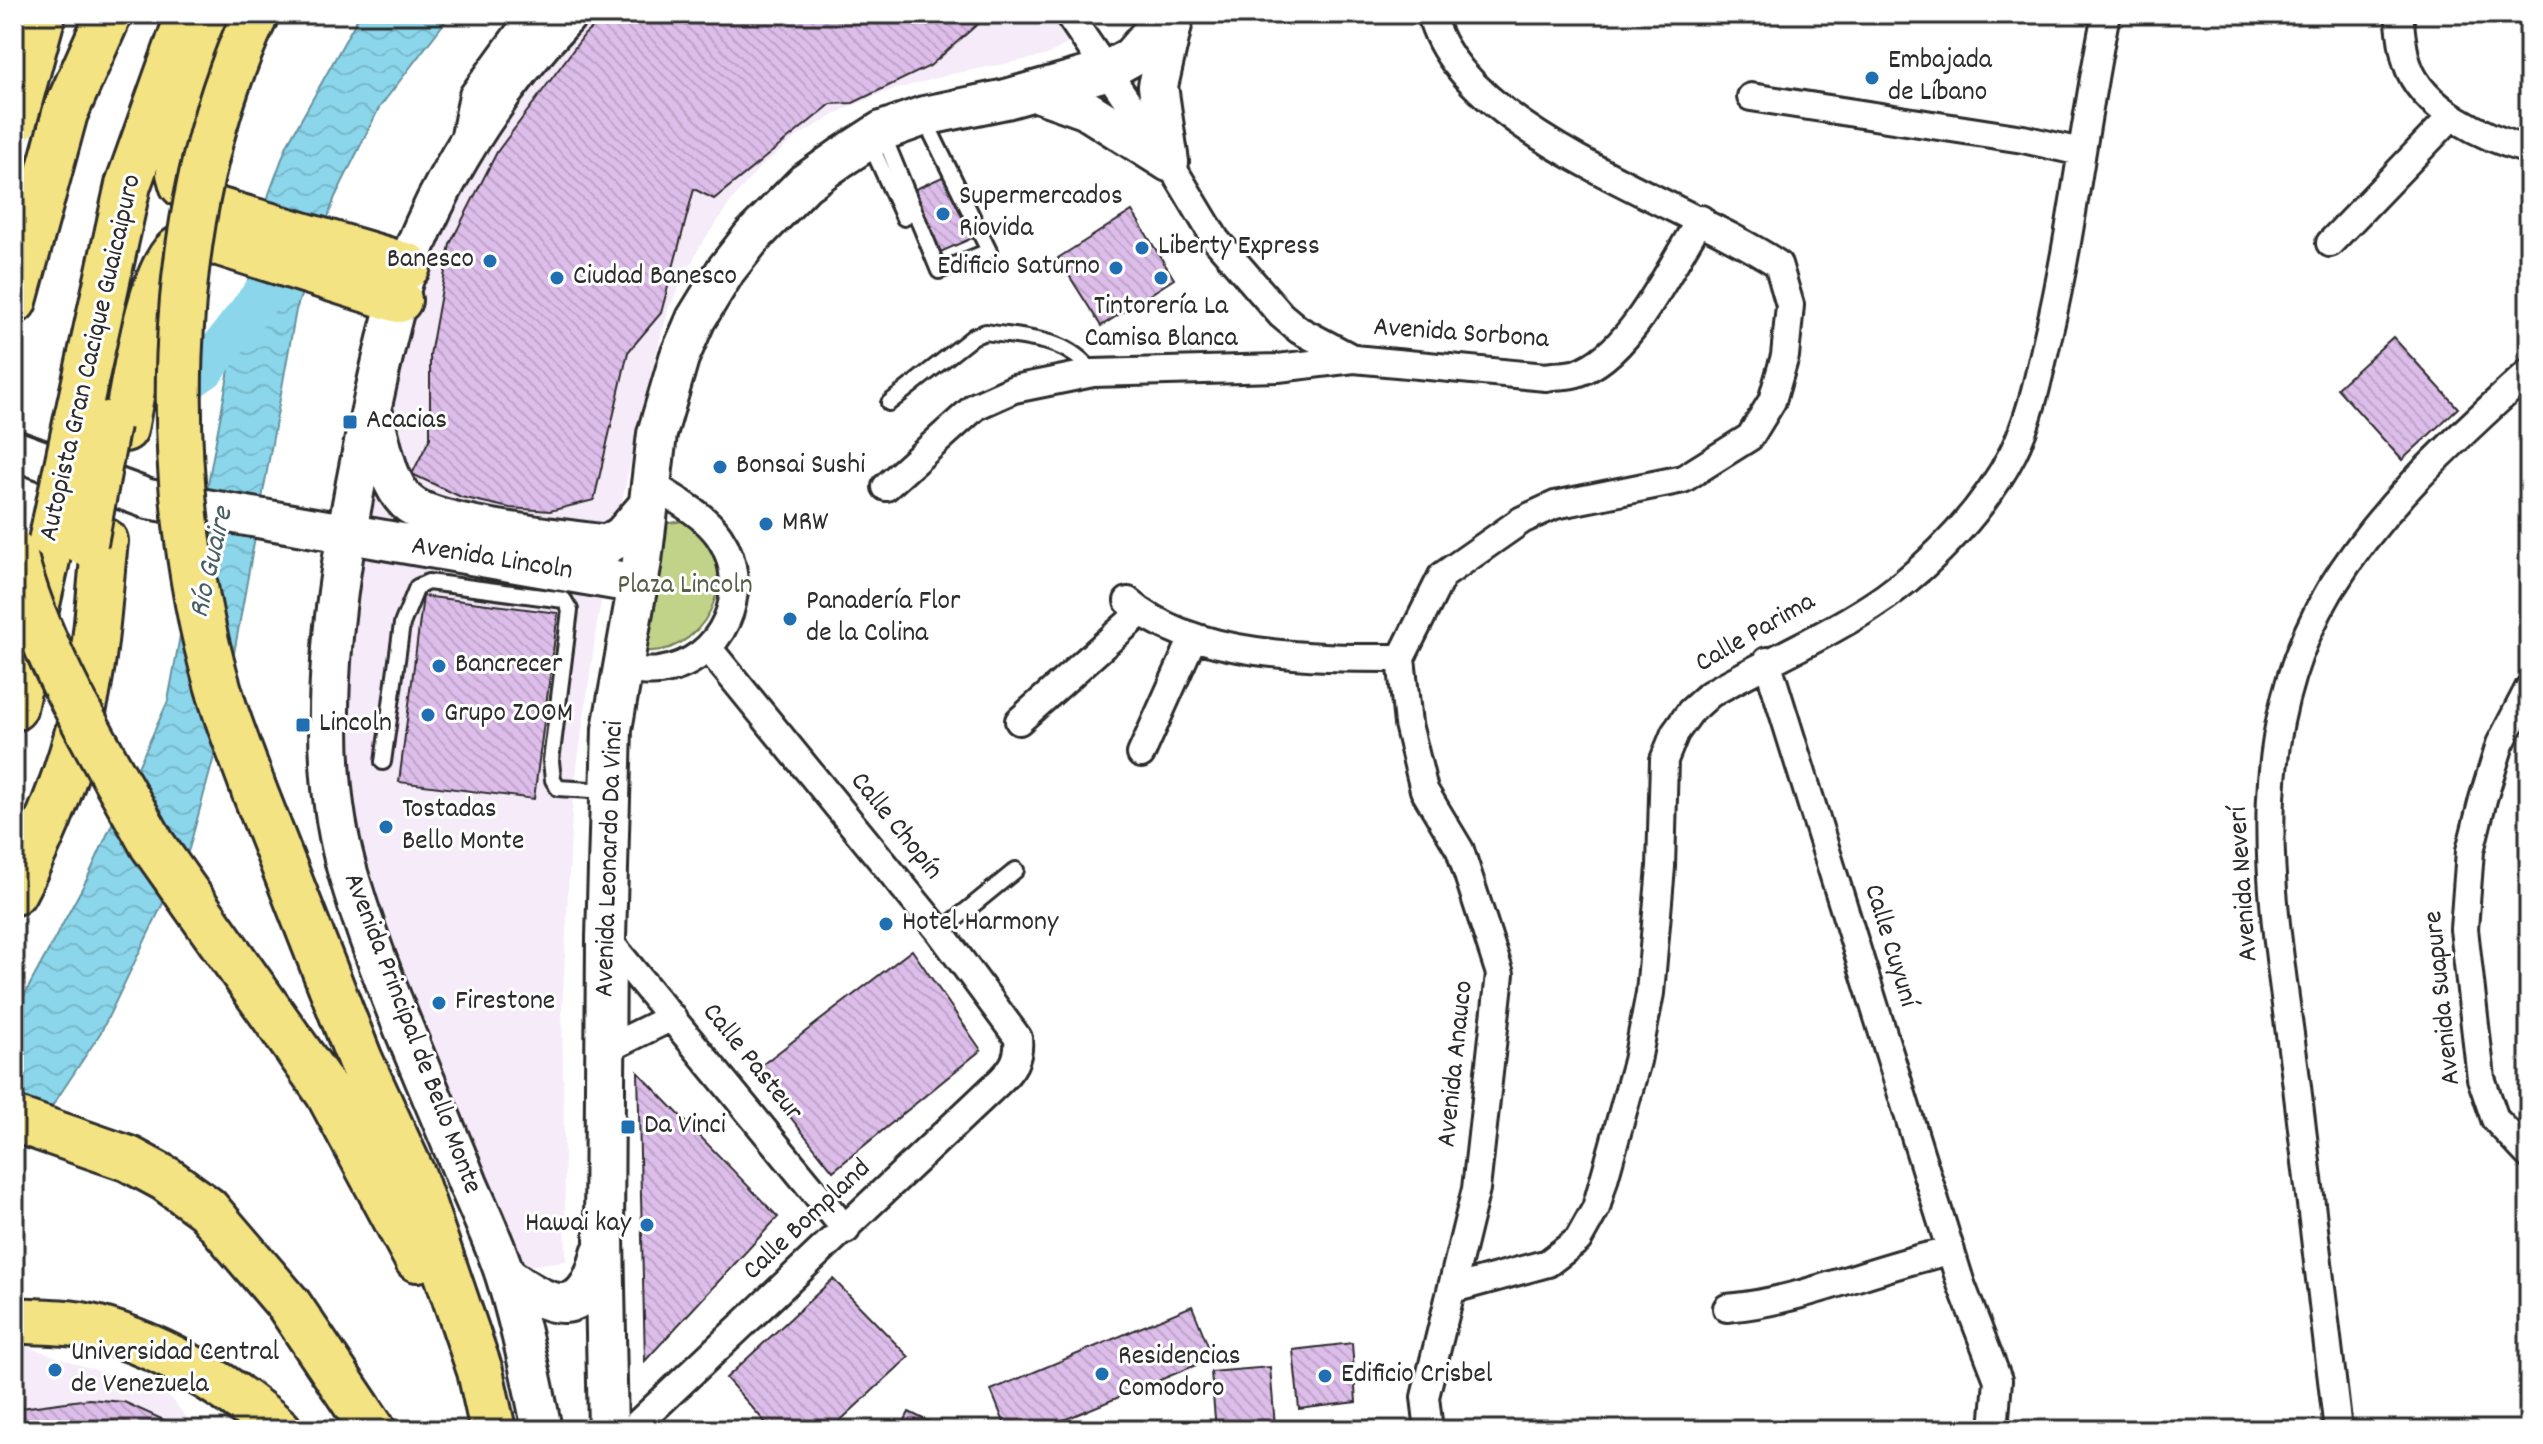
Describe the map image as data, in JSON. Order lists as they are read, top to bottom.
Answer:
{
  "streets": {
    "highway": ["Autopista Gran Cacique Guaicaipuro"],
    "street": [
      "Avenida Sorbona",
      "Avenida Lincoln",
      "Calle Parima",
      "Calle Chopín",
      "Avenida Leonardo Da Vinci",
      "Avenida Neverí",
      "Calle Cuyuní",
      "Avenida Suapure",
      "Avenida Principal de Bello Monte",
      "Calle Pasteur",
      "Avenida Anauco",
      "Calle Bompland"
    ]
  },
  "crossings": [
    ["Avenida Sorbona", "Avenida Leonardo Da Vinci"],
    ["Avenida Lincoln", "Avenida Leonardo Da Vinci"],
    ["Avenida Lincoln", "Avenida Principal de Bello Monte"],
    ["Calle Parima", "Calle Cuyuní"],
    ["Calle Parima", "Avenida Anauco"],
    ["Calle Chopín", "Calle Bompland"],
    ["Avenida Leonardo Da Vinci", "Calle Pasteur"],
    ["Calle Pasteur", "Calle Bompland"]
  ],
  "water": ["Río Guaire"],
  "parks": ["Plaza Lincoln"],
  "places": {
    "other": [
      "Embajada de Líbano",
      "Supermercados Riovida",
      "Liberty Express",
      "Banesco",
      "Edificio Saturno",
      "Ciudad Banesco",
      "Tintorería La Camisa Blanca",
      "Bonsai Sushi",
      "MRW",
      "Panadería Flor de la Colina",
      "Bancrecer",
      "Grupo ZOOM",
      "Tostadas Bello Monte",
      "Hotel Harmony",
      "Firestone",
      "Hawai kay",
      "Universidad Central de Venezuela",
      "Residencias Comodoro",
      "Edificio Crisbel"
    ],
    "transit": ["Acacias", "Lincoln", "Da Vinci"]
  }
}
